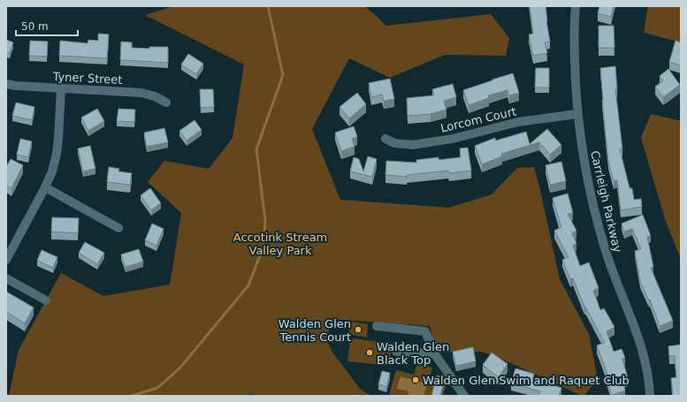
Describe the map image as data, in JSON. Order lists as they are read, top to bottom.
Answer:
{
  "streets": {
    "street": ["Tyner Street", "Lorcom Court", "Carrleigh Parkway"]
  },
  "crossings": [
    ["Lorcom Court", "Carrleigh Parkway"]
  ],
  "parks": ["Accotink Stream Valley Park"],
  "places": ["Walden Glen Tennis Court", "Walden Glen Black Top", "Walden Glen Swim and Raquet Club"],
  "scale_bar": "50 m"
}
